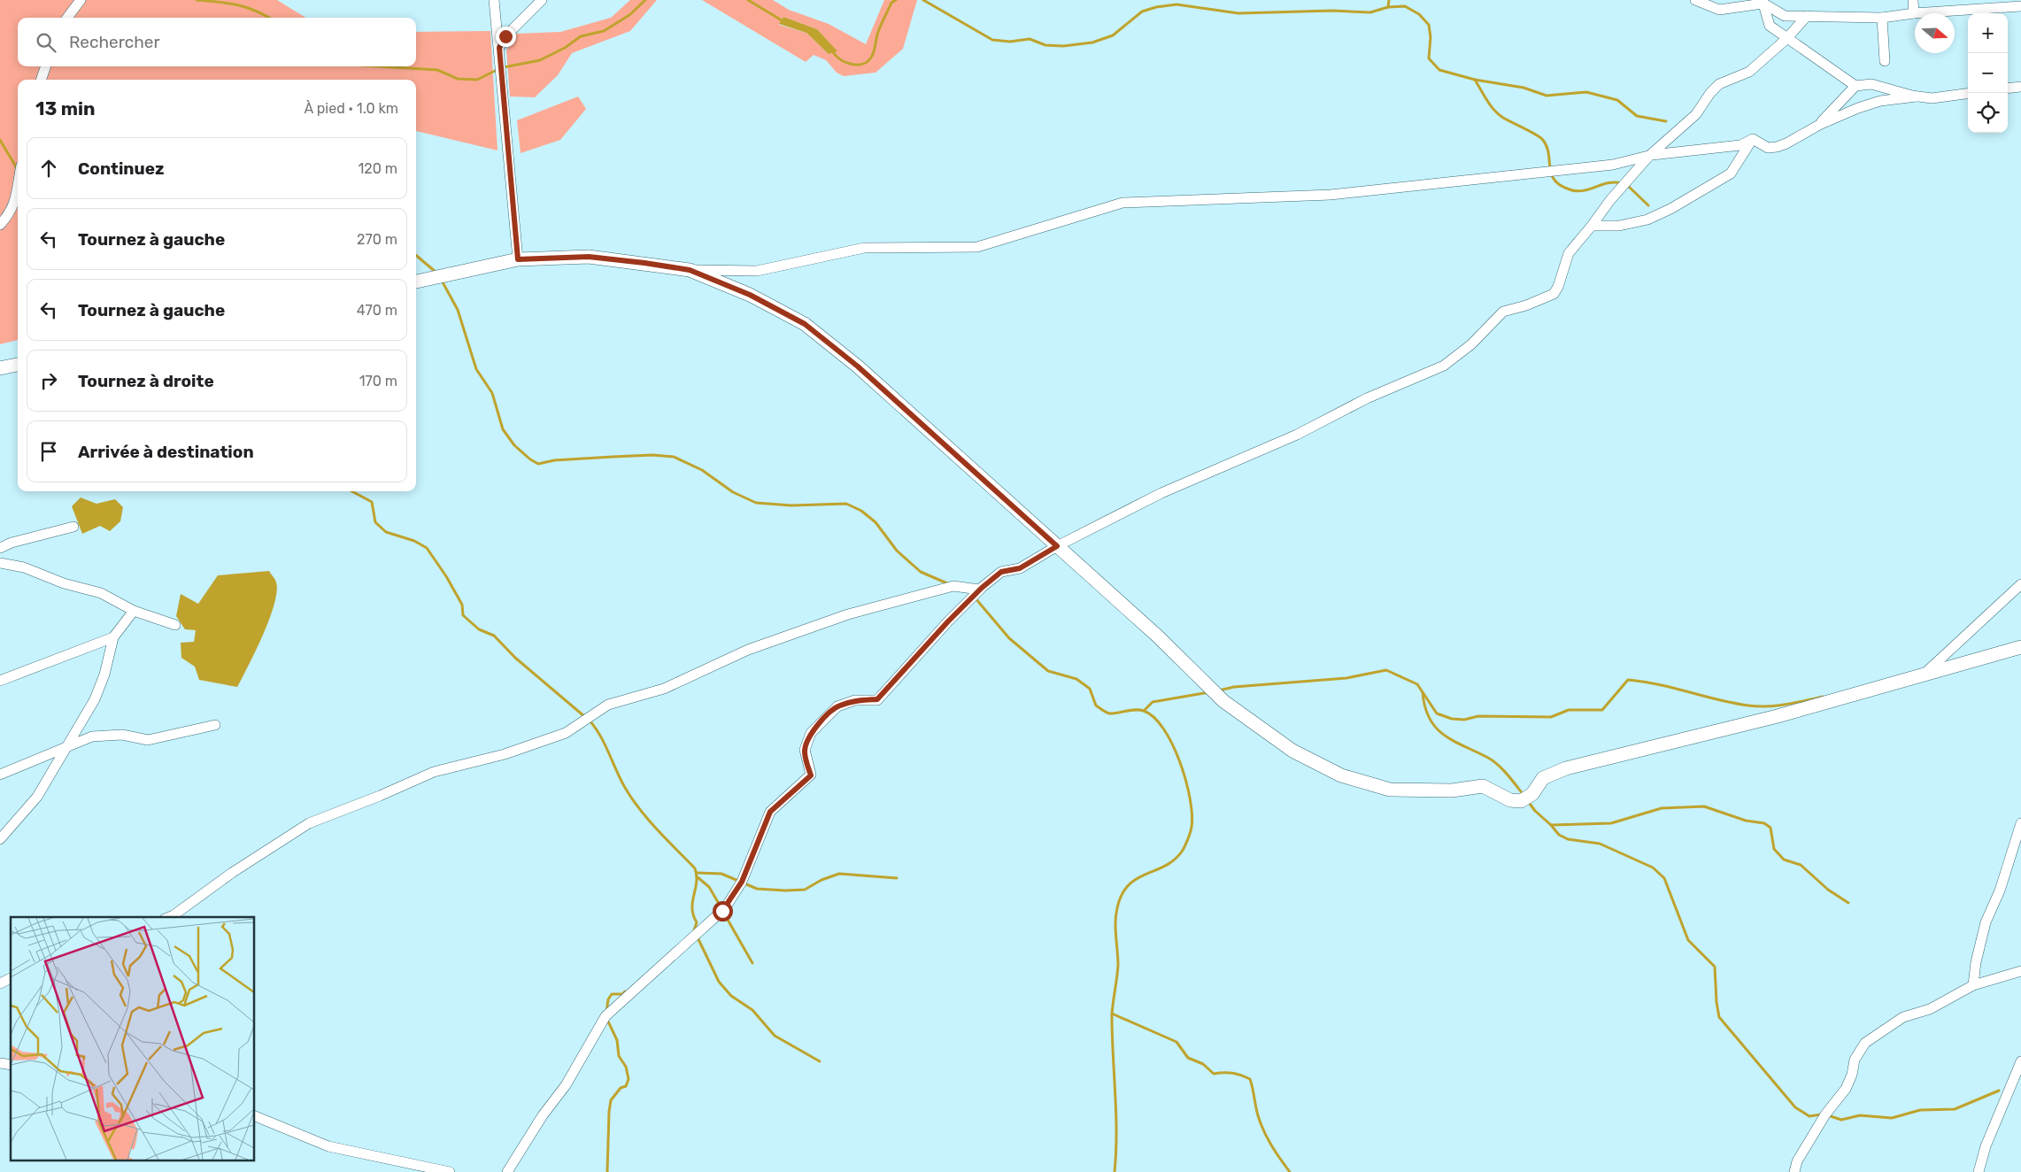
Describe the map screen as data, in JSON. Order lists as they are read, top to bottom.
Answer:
{
  "north": "right",
  "page": {
    "map_buttons": ["+", "−"],
    "search": "Rechercher",
    "heading": ["13 min", "À pied · 1.0 km"],
    "list": [
      ["Continuez", "120 m"],
      ["Tournez à gauche", "270 m"],
      ["Tournez à gauche", "470 m"],
      ["Tournez à droite", "170 m"],
      "Arrivée à destination"
    ]
  }
}
